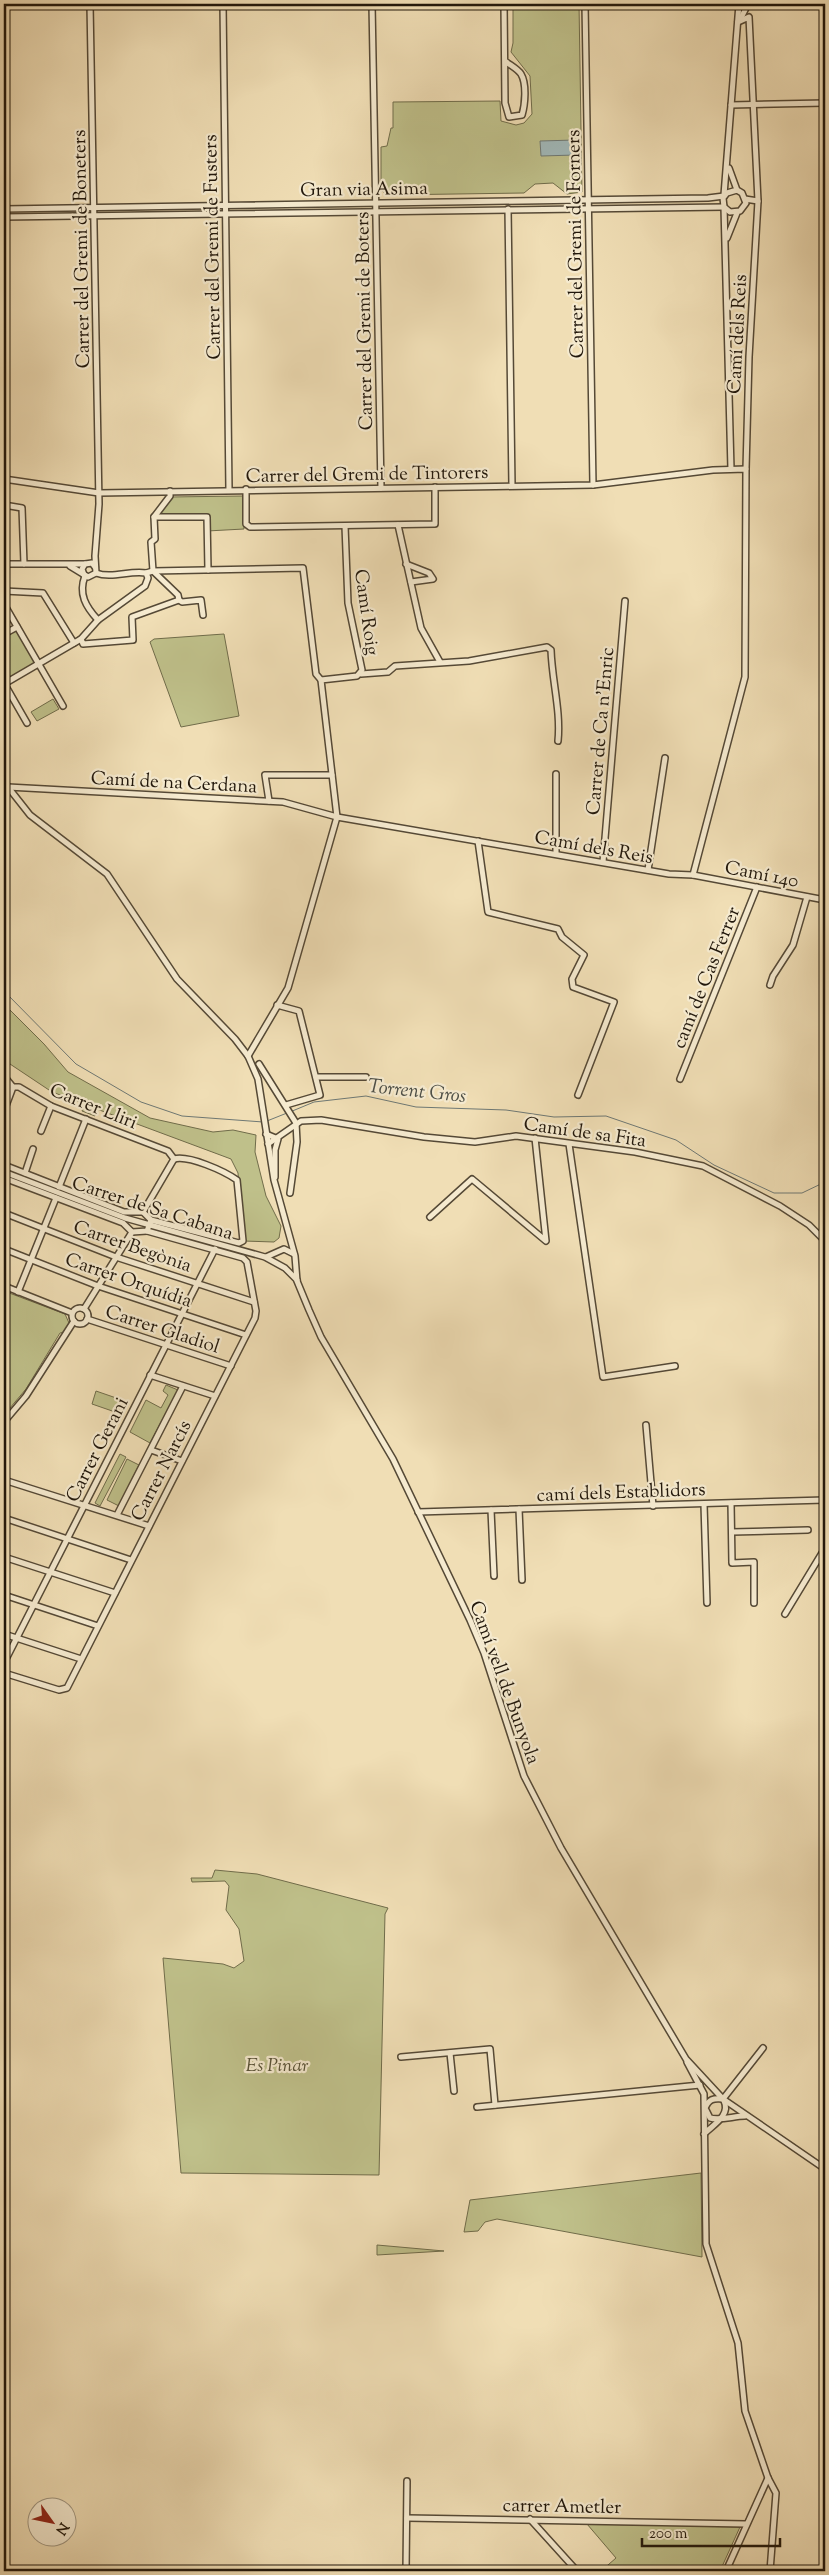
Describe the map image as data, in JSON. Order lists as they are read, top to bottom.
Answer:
{
  "streets": {
    "street": [
      "Gran via Asima",
      "Carrer del Gremi de Forners",
      "Carrer del Gremi de Fusters",
      "Carrer del Gremi de Boneters",
      "Carrer del Gremi de Boters",
      "Camí dels Reis",
      "Carrer del Gremi de Tintorers",
      "Camí Roig",
      "Carrer de Ca n'Enric",
      "Camí de na Cerdana",
      "Camí 140",
      "camí de Cas Ferrer",
      "Carrer Lliri",
      "Camí de sa Fita",
      "Carrer de Sa Cabana",
      "Carrer Begònia",
      "Carrer Orquídia",
      "Carrer Gladiol",
      "Carrer Gerani",
      "Carrer Narcís",
      "camí dels Establidors",
      "Camí vell de Bunyola",
      "carrer Ametler"
    ]
  },
  "crossings": [
    ["Gran via Asima", "Carrer del Gremi de Forners"],
    ["Gran via Asima", "Carrer del Gremi de Fusters"],
    ["Gran via Asima", "Carrer del Gremi de Boneters"],
    ["Gran via Asima", "Carrer del Gremi de Boters"],
    ["Carrer del Gremi de Forners", "Carrer del Gremi de Tintorers"],
    ["Carrer del Gremi de Fusters", "Carrer del Gremi de Tintorers"],
    ["Carrer del Gremi de Boneters", "Carrer del Gremi de Tintorers"],
    ["Carrer del Gremi de Boters", "Carrer del Gremi de Tintorers"],
    ["Camí dels Reis", "Carrer de Ca n'Enric"],
    ["Camí dels Reis", "Camí de na Cerdana"],
    ["Camí dels Reis", "Camí 140"],
    ["Camí de na Cerdana", "Camí vell de Bunyola"],
    ["Camí 140", "camí de Cas Ferrer"],
    ["Camí de sa Fita", "Camí vell de Bunyola"],
    ["Carrer de Sa Cabana", "Camí vell de Bunyola"],
    ["Carrer Begònia", "Carrer Gerani"],
    ["Carrer Begònia", "Carrer Narcís"],
    ["Carrer Orquídia", "Carrer Gerani"],
    ["Carrer Orquídia", "Carrer Narcís"],
    ["Carrer Gladiol", "Carrer Gerani"],
    ["Carrer Gladiol", "Carrer Narcís"],
    ["Carrer Gerani", "Carrer Narcís"],
    ["camí dels Establidors", "Camí vell de Bunyola"]
  ],
  "water": ["Torrent Gros"],
  "parks": ["Es Pinar"],
  "scale_bar": "200 m",
  "north": "bottom right"
}
